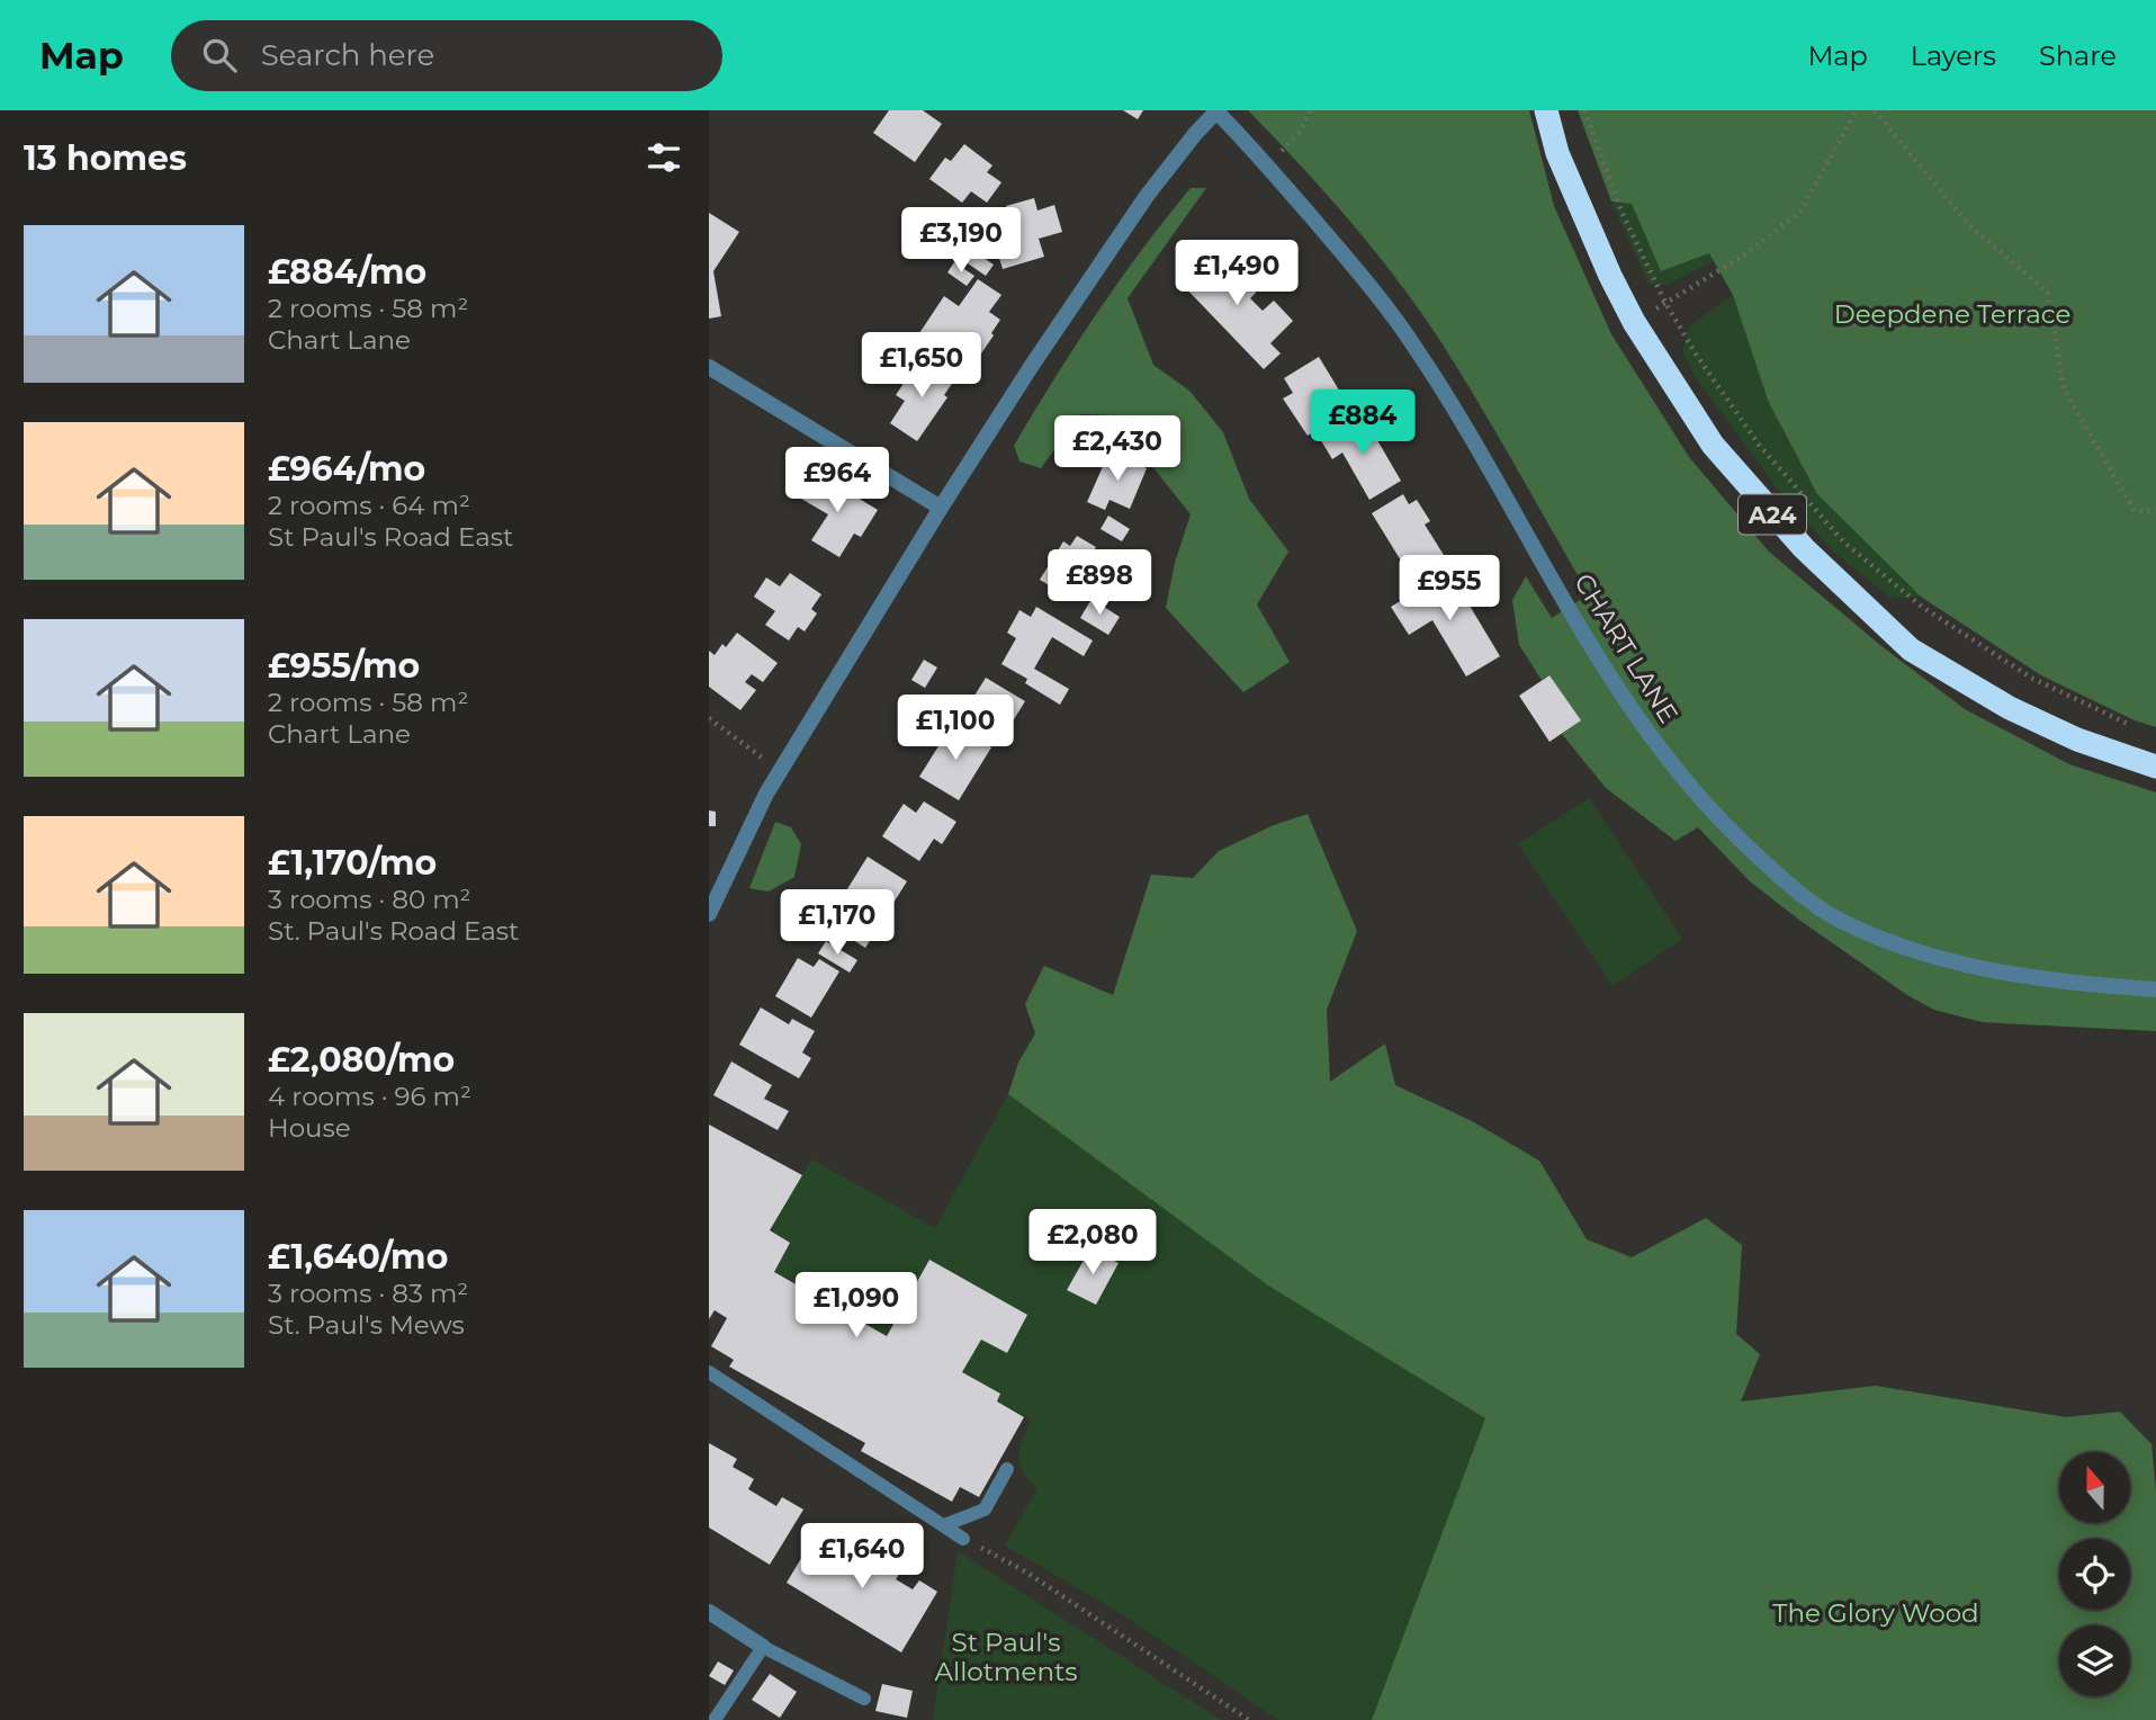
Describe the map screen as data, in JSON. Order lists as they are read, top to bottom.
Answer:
{
  "streets": {
    "highway": ["A24"],
    "street": ["CHART LANE"]
  },
  "parks": ["Deepdene Terrace", "The Glory Wood", "St Paul's Allotments"],
  "north": "top",
  "page": {
    "header": "Map",
    "search": "Search here",
    "nav": ["Map", "Layers", "Share"],
    "heading": "13 homes",
    "list": [
      {
        "name": "£884/mo",
        "note": "2 rooms · 58 m² · Chart Lane"
      },
      {
        "name": "£964/mo",
        "note": "2 rooms · 64 m² · St Paul's Road East"
      },
      {
        "name": "£955/mo",
        "note": "2 rooms · 58 m² · Chart Lane"
      },
      {
        "name": "£1,170/mo",
        "note": "3 rooms · 80 m² · St. Paul's Road East"
      },
      {
        "name": "£2,080/mo",
        "note": "4 rooms · 96 m² · House"
      },
      {
        "name": "£1,640/mo",
        "note": "3 rooms · 83 m² · St. Paul's Mews"
      }
    ],
    "price": [
      "£3,190",
      "£1,490",
      "£1,650",
      "£884",
      "£2,430",
      "£964",
      "£898",
      "£955",
      "£1,100",
      "£1,170",
      "£2,080",
      "£1,090",
      "£1,640"
    ]
  }
}
